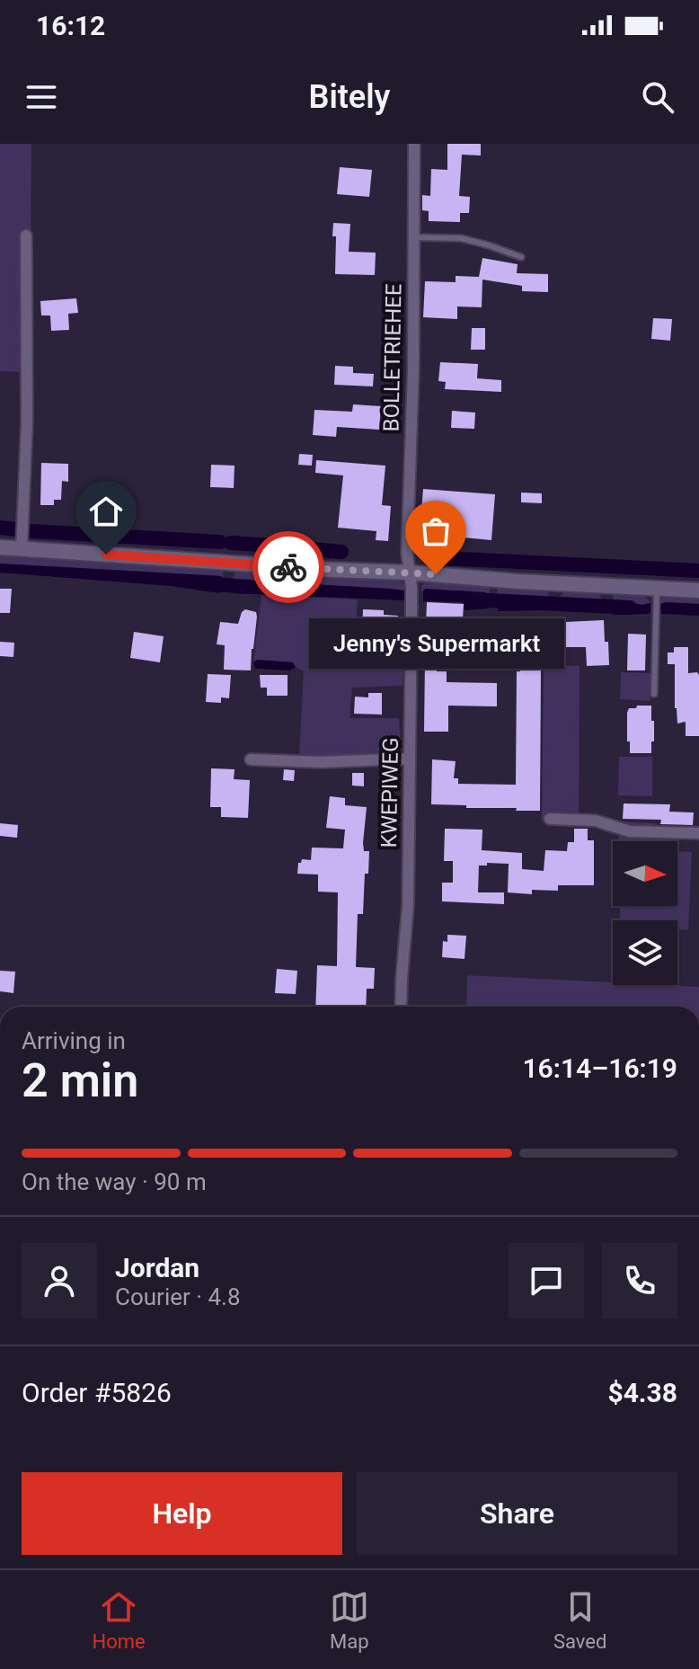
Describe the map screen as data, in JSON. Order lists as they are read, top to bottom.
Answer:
{
  "streets": {
    "street": ["BOLLETRIEHEE", "KWEPIWEG"]
  },
  "crossings": [
    ["BOLLETRIEHEE", "KWEPIWEG"]
  ],
  "places": ["Jenny's Supermarkt"],
  "north": "right",
  "page": {
    "status": "16:12",
    "header": "Bitely",
    "bubble": "Jenny's Supermarkt",
    "heading": ["2 min", "Arriving in", "16:14–16:19"],
    "panel": [
      "Jordan",
      "Courier · 4.8",
      "Order #5826",
      "$4.38"
    ],
    "bar": "On the way · 90 m",
    "buttons": ["Help", "Share"],
    "tabs": ["Home", "Map", "Saved"]
  }
}
